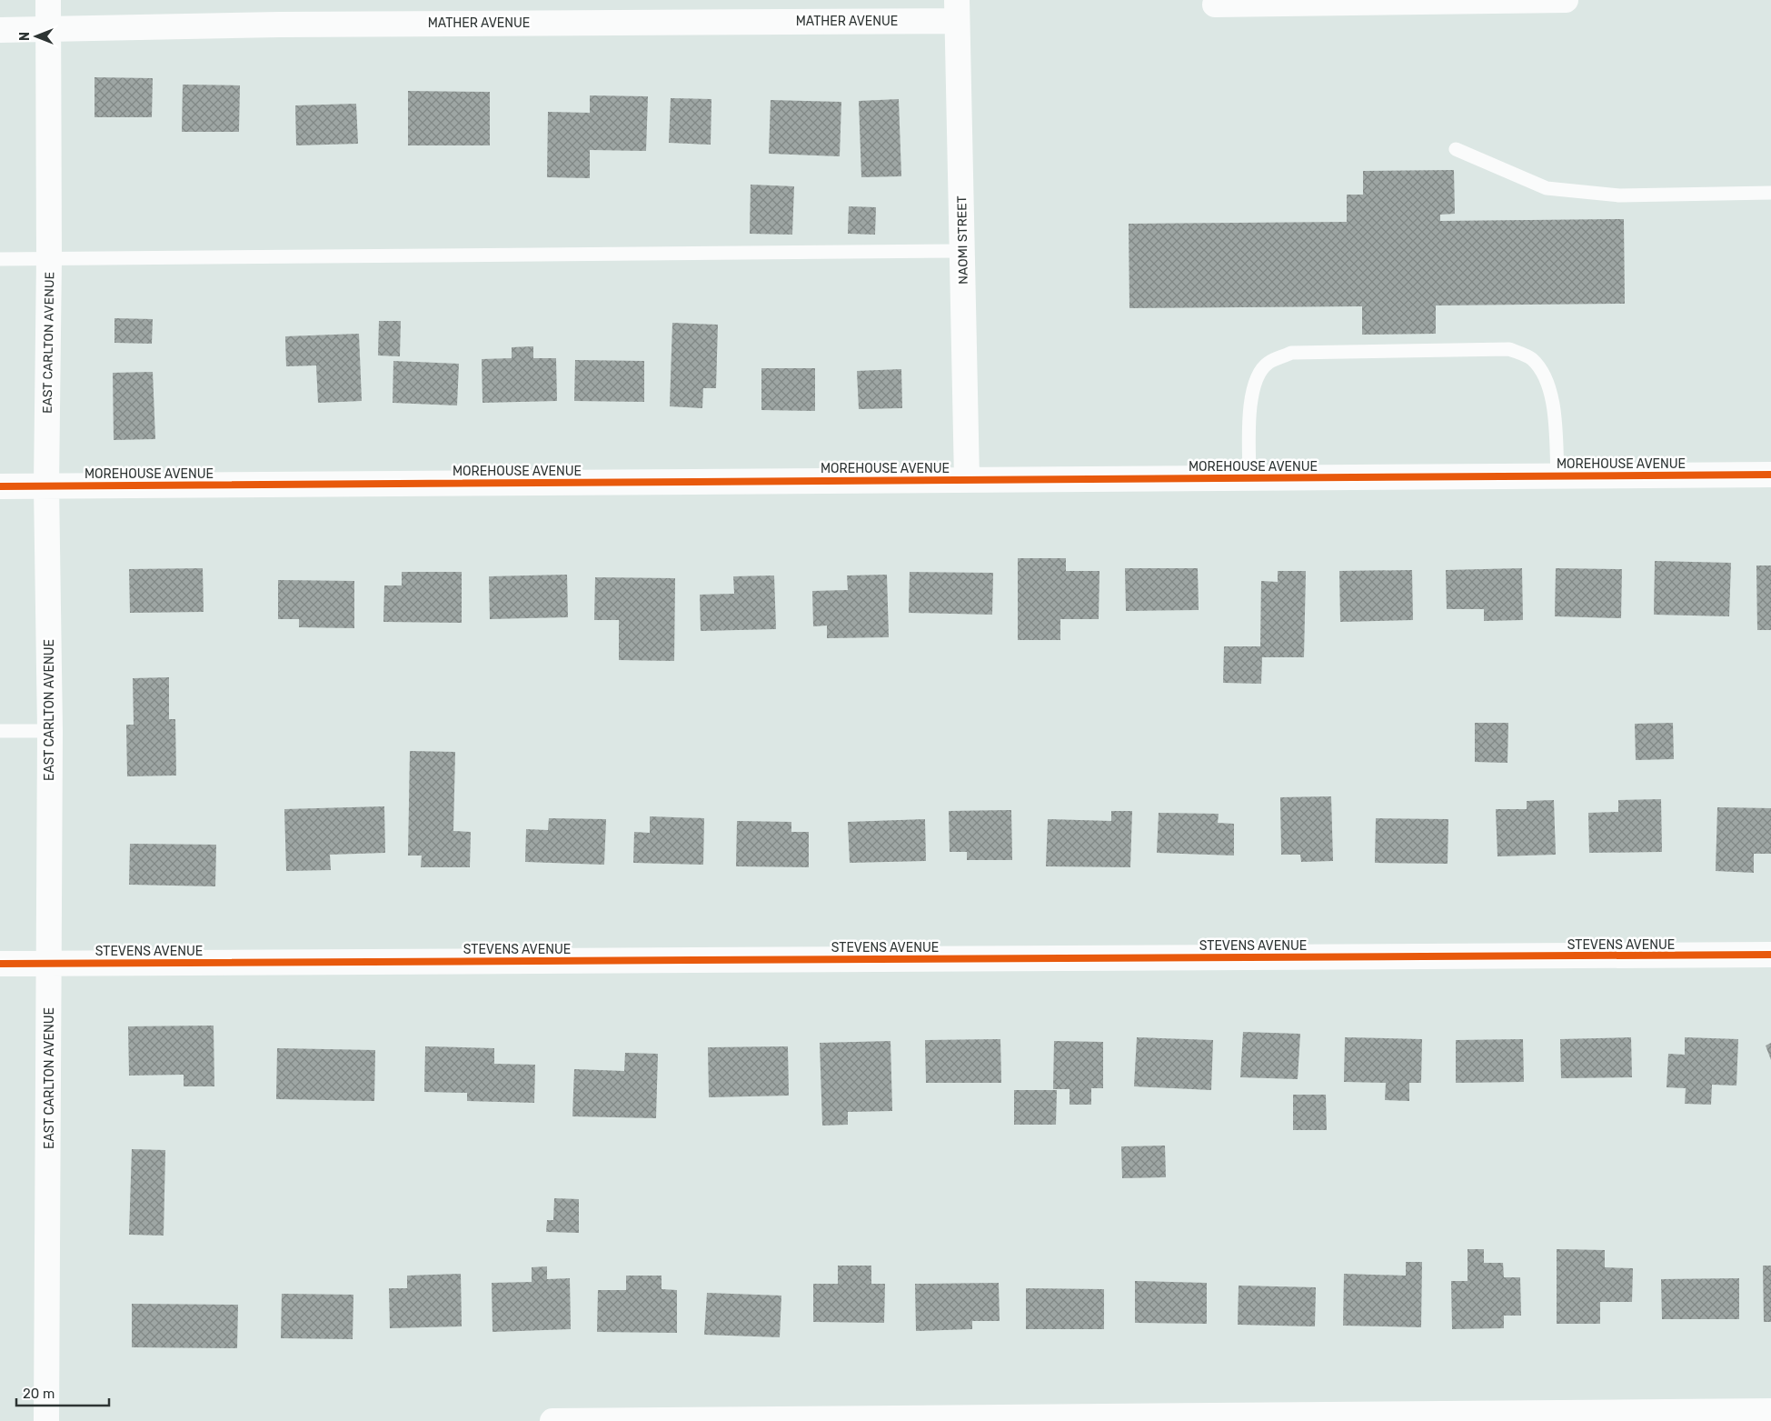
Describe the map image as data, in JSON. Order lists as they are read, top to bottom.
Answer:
{
  "streets": {
    "street": [
      "MATHER AVENUE",
      "NAOMI STREET",
      "EAST CARLTON AVENUE",
      "MOREHOUSE AVENUE",
      "STEVENS AVENUE"
    ]
  },
  "crossings": [
    ["MATHER AVENUE", "NAOMI STREET"],
    ["MATHER AVENUE", "EAST CARLTON AVENUE"],
    ["NAOMI STREET", "MOREHOUSE AVENUE"],
    ["EAST CARLTON AVENUE", "MOREHOUSE AVENUE"],
    ["EAST CARLTON AVENUE", "STEVENS AVENUE"]
  ],
  "scale_bar": "20 m",
  "north": "left"
}
